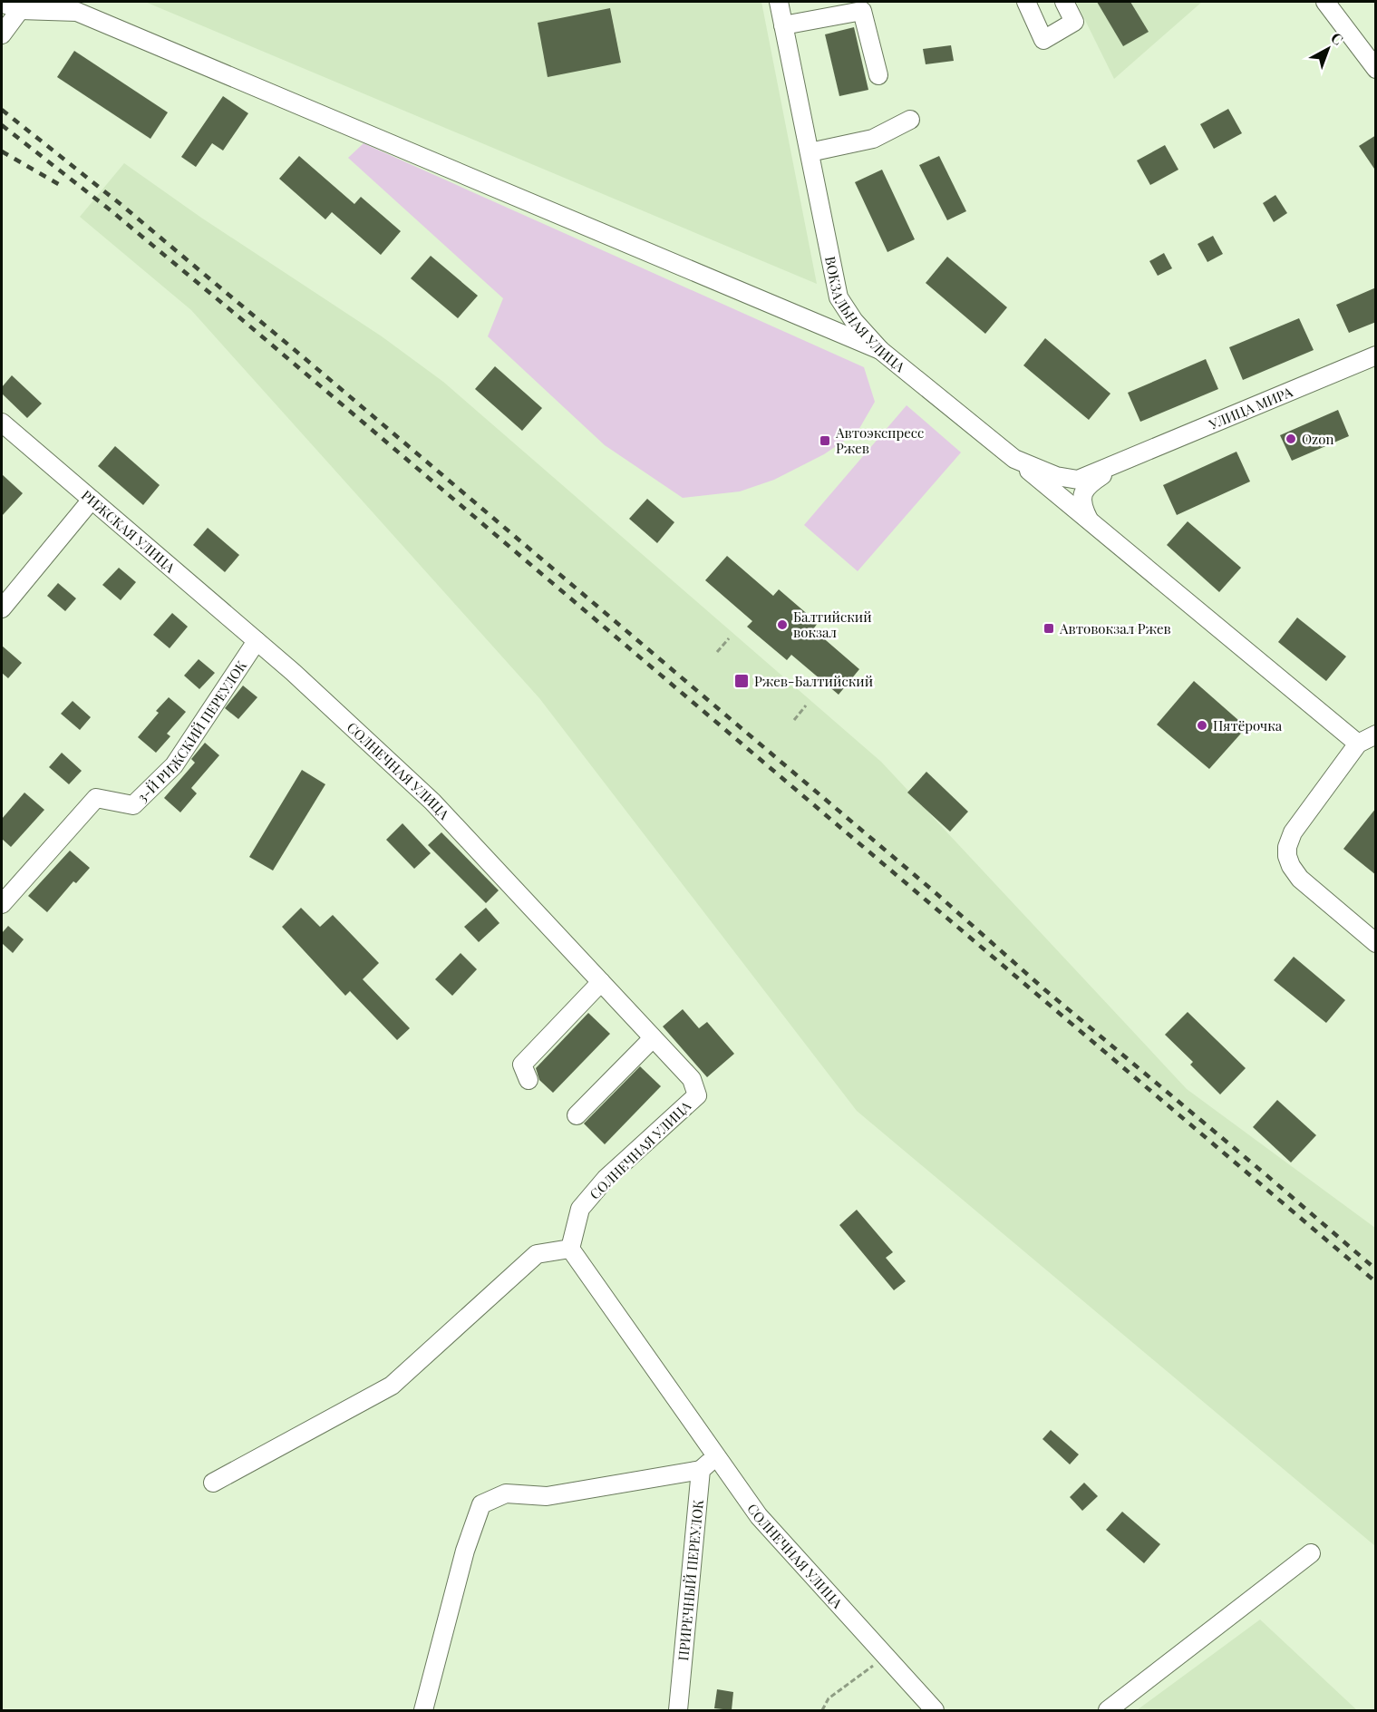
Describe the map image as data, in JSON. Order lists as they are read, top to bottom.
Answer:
{
  "streets": {
    "street": [
      "ВОКЗАЛЬНАЯ УЛИЦА",
      "УЛИЦА МИРА",
      "РИЖСКАЯ УЛИЦА",
      "3-Й РИЖСКИЙ ПЕРЕУЛОК",
      "СОЛНЕЧНАЯ УЛИЦА",
      "ПРИРЕЧНЫЙ ПЕРЕУЛОК"
    ]
  },
  "crossings": [
    ["ВОКЗАЛЬНАЯ УЛИЦА", "УЛИЦА МИРА"],
    ["РИЖСКАЯ УЛИЦА", "3-Й РИЖСКИЙ ПЕРЕУЛОК"],
    ["РИЖСКАЯ УЛИЦА", "СОЛНЕЧНАЯ УЛИЦА"],
    ["3-Й РИЖСКИЙ ПЕРЕУЛОК", "СОЛНЕЧНАЯ УЛИЦА"]
  ],
  "places": {
    "other": ["Ozon", "Балтийский вокзал", "Пятёрочка"],
    "transit": ["Автоэкспресс Ржев", "Автовокзал Ржев", "Ржев-Балтийский"]
  },
  "north": "top right"
}
